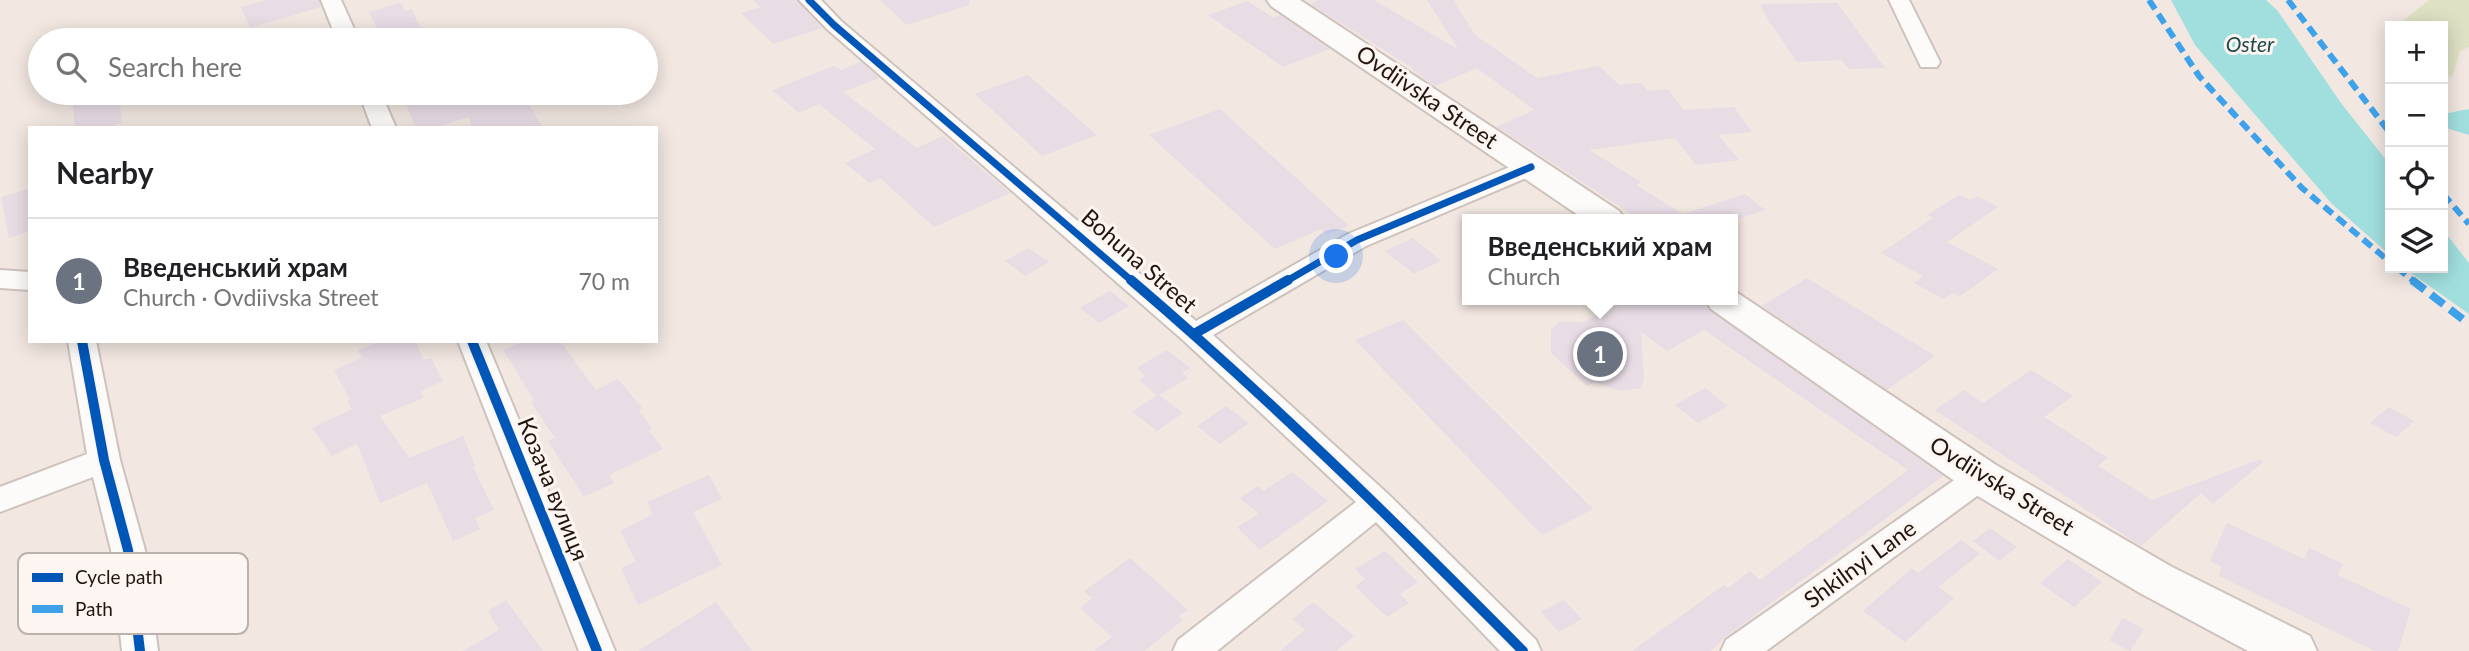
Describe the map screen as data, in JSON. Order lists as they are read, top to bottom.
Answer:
{
  "streets": {
    "main road": ["Ovdiivska Street"],
    "street": ["Bohuna Street", "Козача вулиця", "Shkilnyi Lane"]
  },
  "crossings": [
    ["Ovdiivska Street", "Shkilnyi Lane"]
  ],
  "water": ["Oster"],
  "legend": ["Cycle path", "Path"],
  "page": {
    "map_buttons": ["+", "−"],
    "search": "Search here",
    "heading": "Nearby",
    "popup": ["Введенський храм", "Church"],
    "list": [
      {
        "mark": "1",
        "name": "Введенський храм",
        "note": "Church · Ovdiivska Street",
        "value": "70 m"
      }
    ],
    "pins": "1"
  }
}
